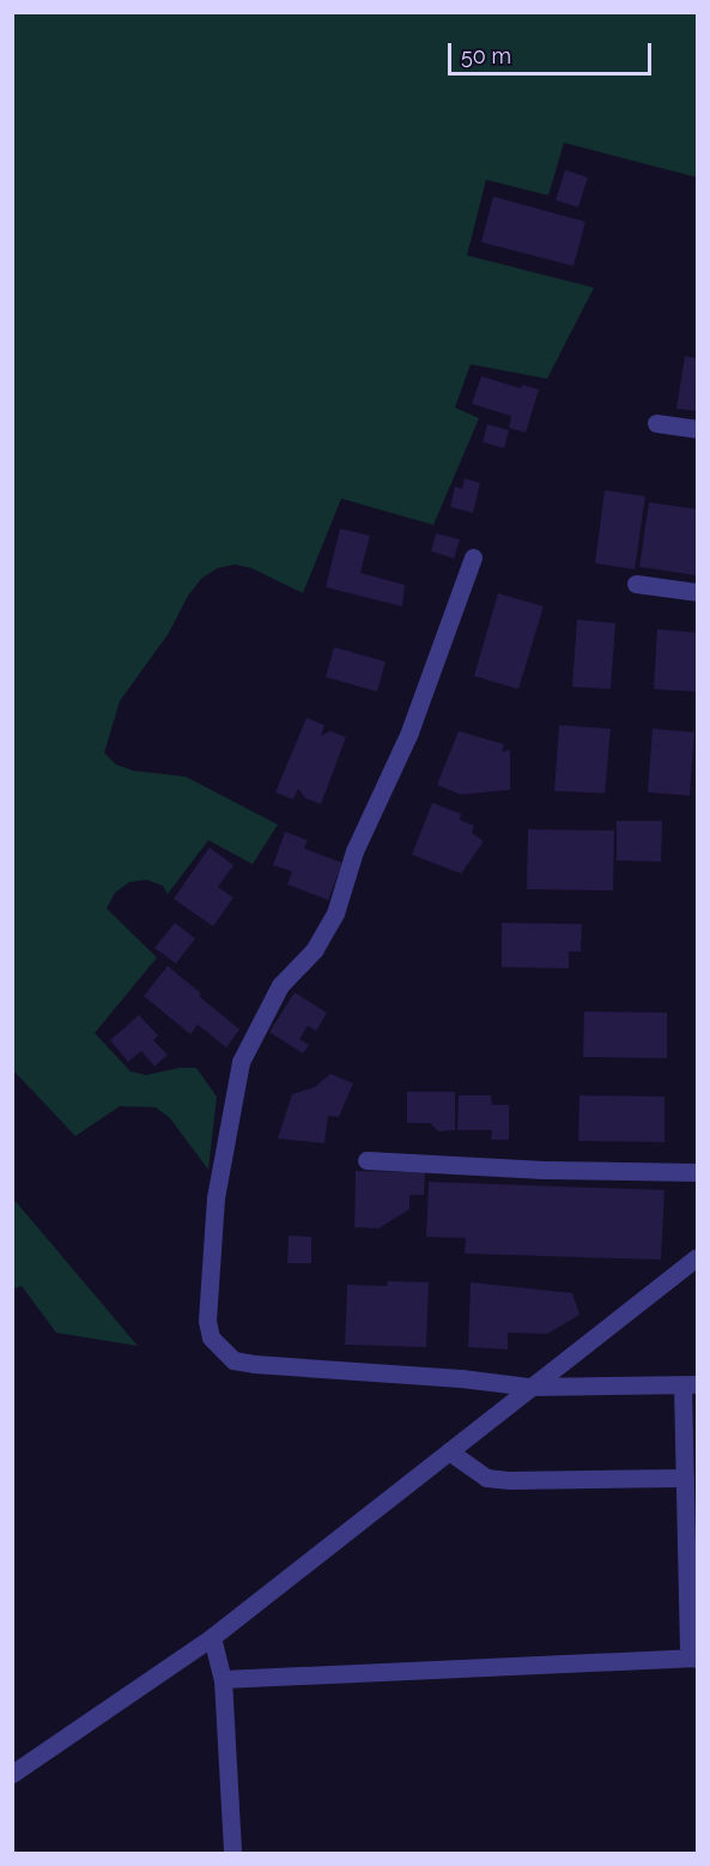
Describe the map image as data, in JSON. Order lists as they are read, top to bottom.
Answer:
{
  "scale_bar": "50 m"
}
